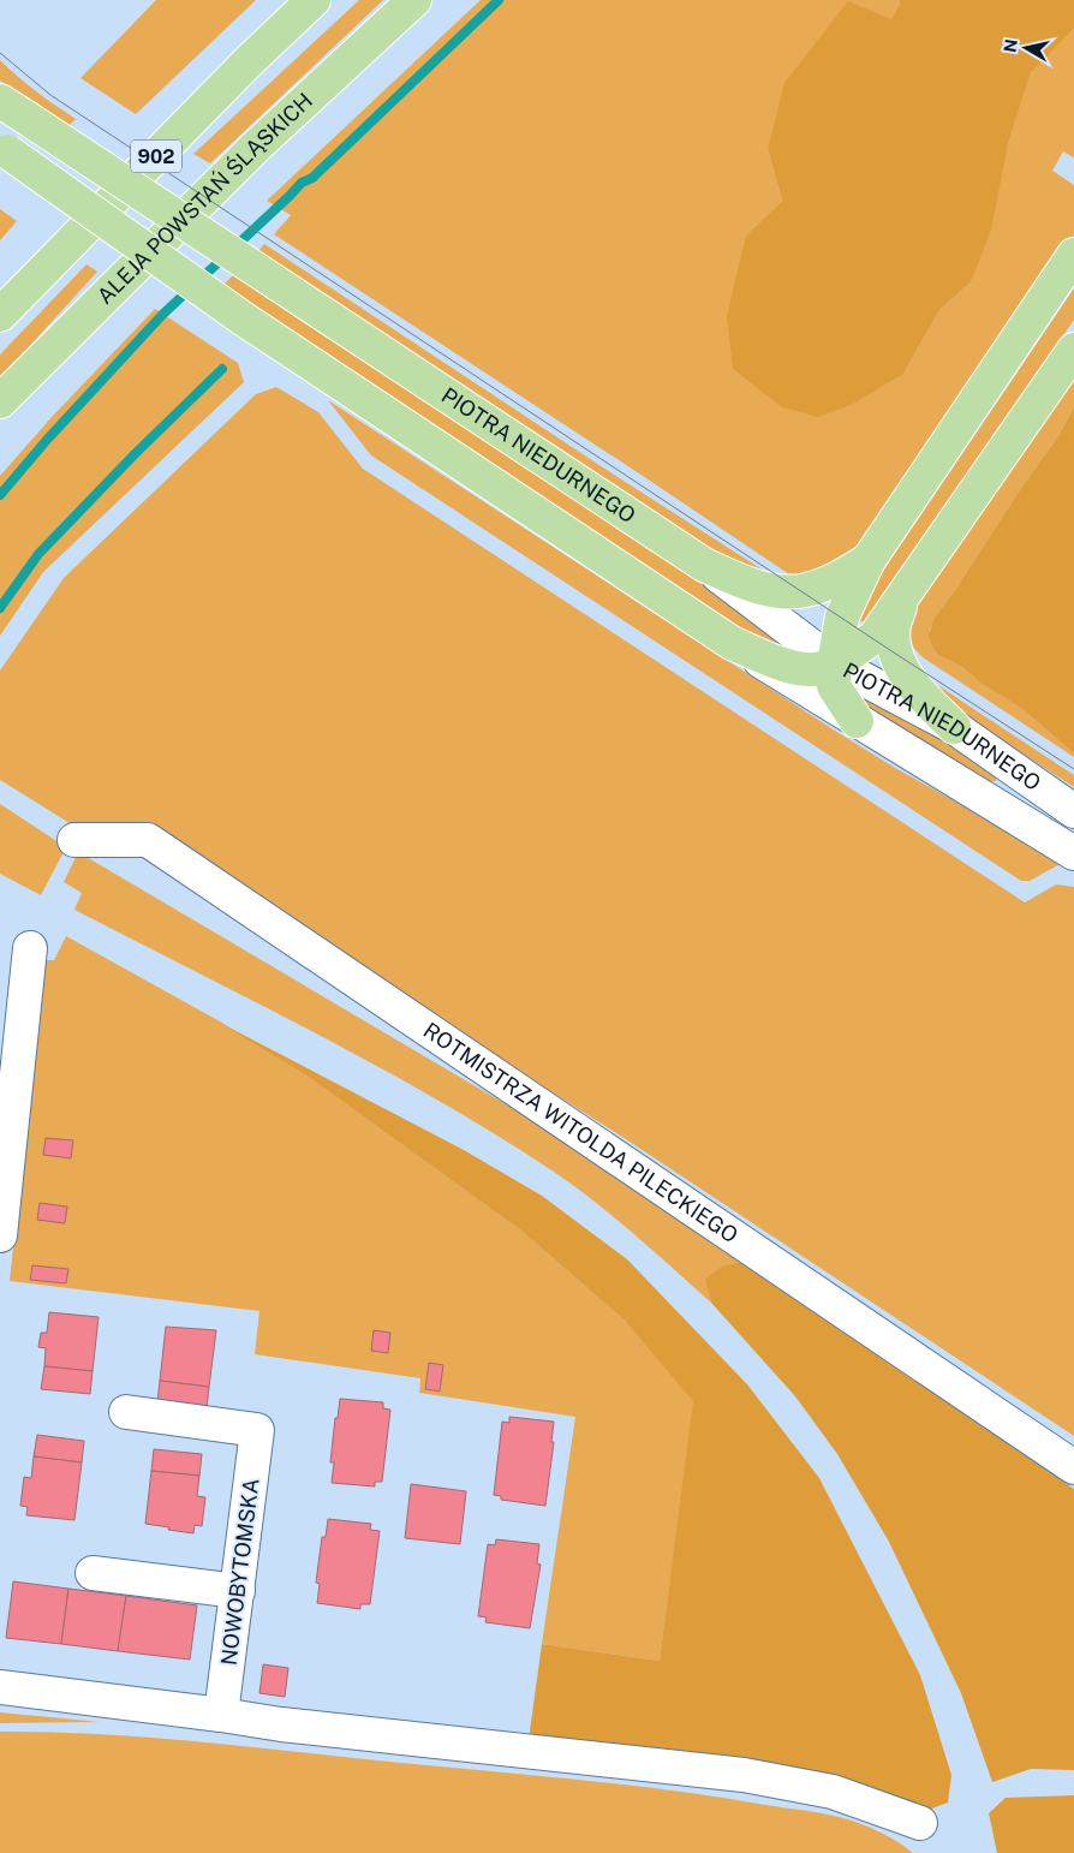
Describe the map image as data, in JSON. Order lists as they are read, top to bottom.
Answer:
{
  "streets": {
    "main road": ["902", "ALEJA POWSTAŃ ŚLĄSKICH", "PIOTRA NIEDURNEGO"],
    "street": ["ROTMISTRZA WITOLDA PILECKIEGO", "NOWOBYTOMSKA"]
  },
  "north": "left"
}
